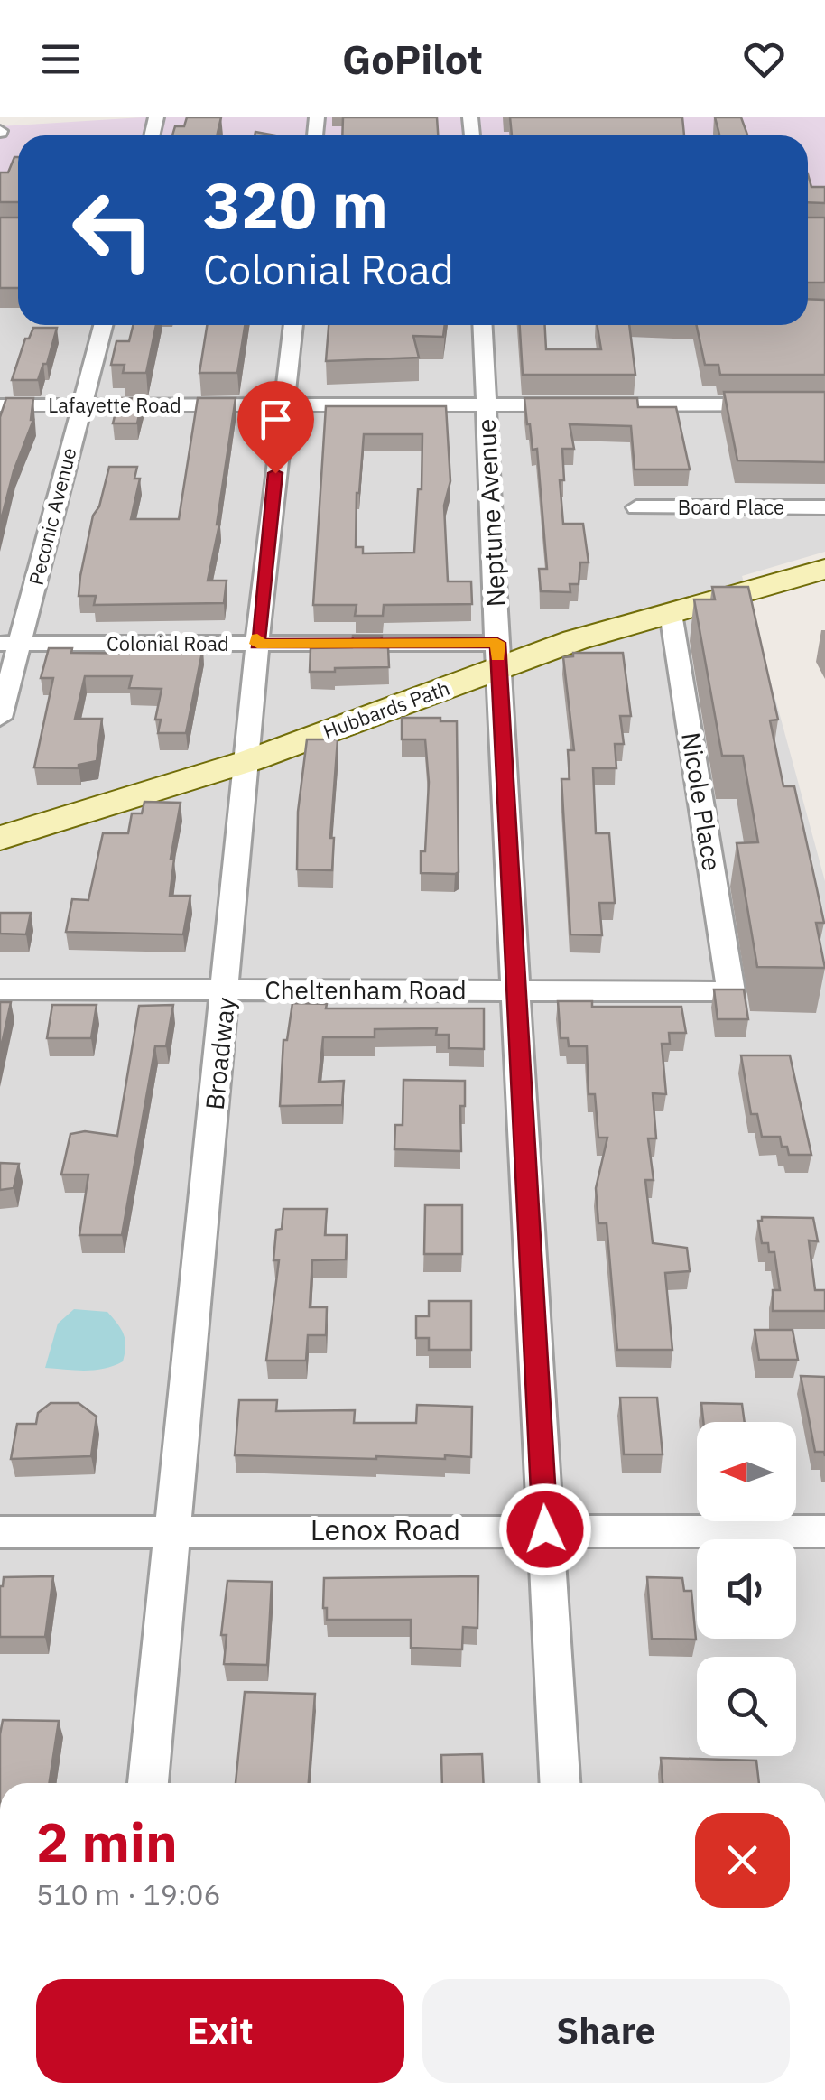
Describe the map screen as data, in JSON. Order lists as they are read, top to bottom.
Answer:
{
  "streets": {
    "street": [
      "Lafayette Road",
      "Board Place",
      "Neptune Avenue",
      "Peconic Avenue",
      "Colonial Road",
      "Hubbards Path",
      "Nicole Place",
      "Cheltenham Road",
      "Broadway",
      "Lenox Road"
    ]
  },
  "crossings": [
    ["Lafayette Road", "Neptune Avenue"],
    ["Lafayette Road", "Peconic Avenue"],
    ["Lafayette Road", "Broadway"],
    ["Neptune Avenue", "Colonial Road"],
    ["Neptune Avenue", "Hubbards Path"],
    ["Neptune Avenue", "Cheltenham Road"],
    ["Neptune Avenue", "Lenox Road"],
    ["Peconic Avenue", "Colonial Road"],
    ["Colonial Road", "Hubbards Path"],
    ["Colonial Road", "Broadway"],
    ["Hubbards Path", "Nicole Place"],
    ["Hubbards Path", "Broadway"],
    ["Nicole Place", "Cheltenham Road"],
    ["Cheltenham Road", "Broadway"],
    ["Broadway", "Lenox Road"]
  ],
  "north": "left",
  "page": {
    "header": "GoPilot",
    "turn": ["320 m", "Colonial Road"],
    "heading": ["2 min", "510 m · 19:06"],
    "buttons": ["Exit", "Share"]
  }
}
